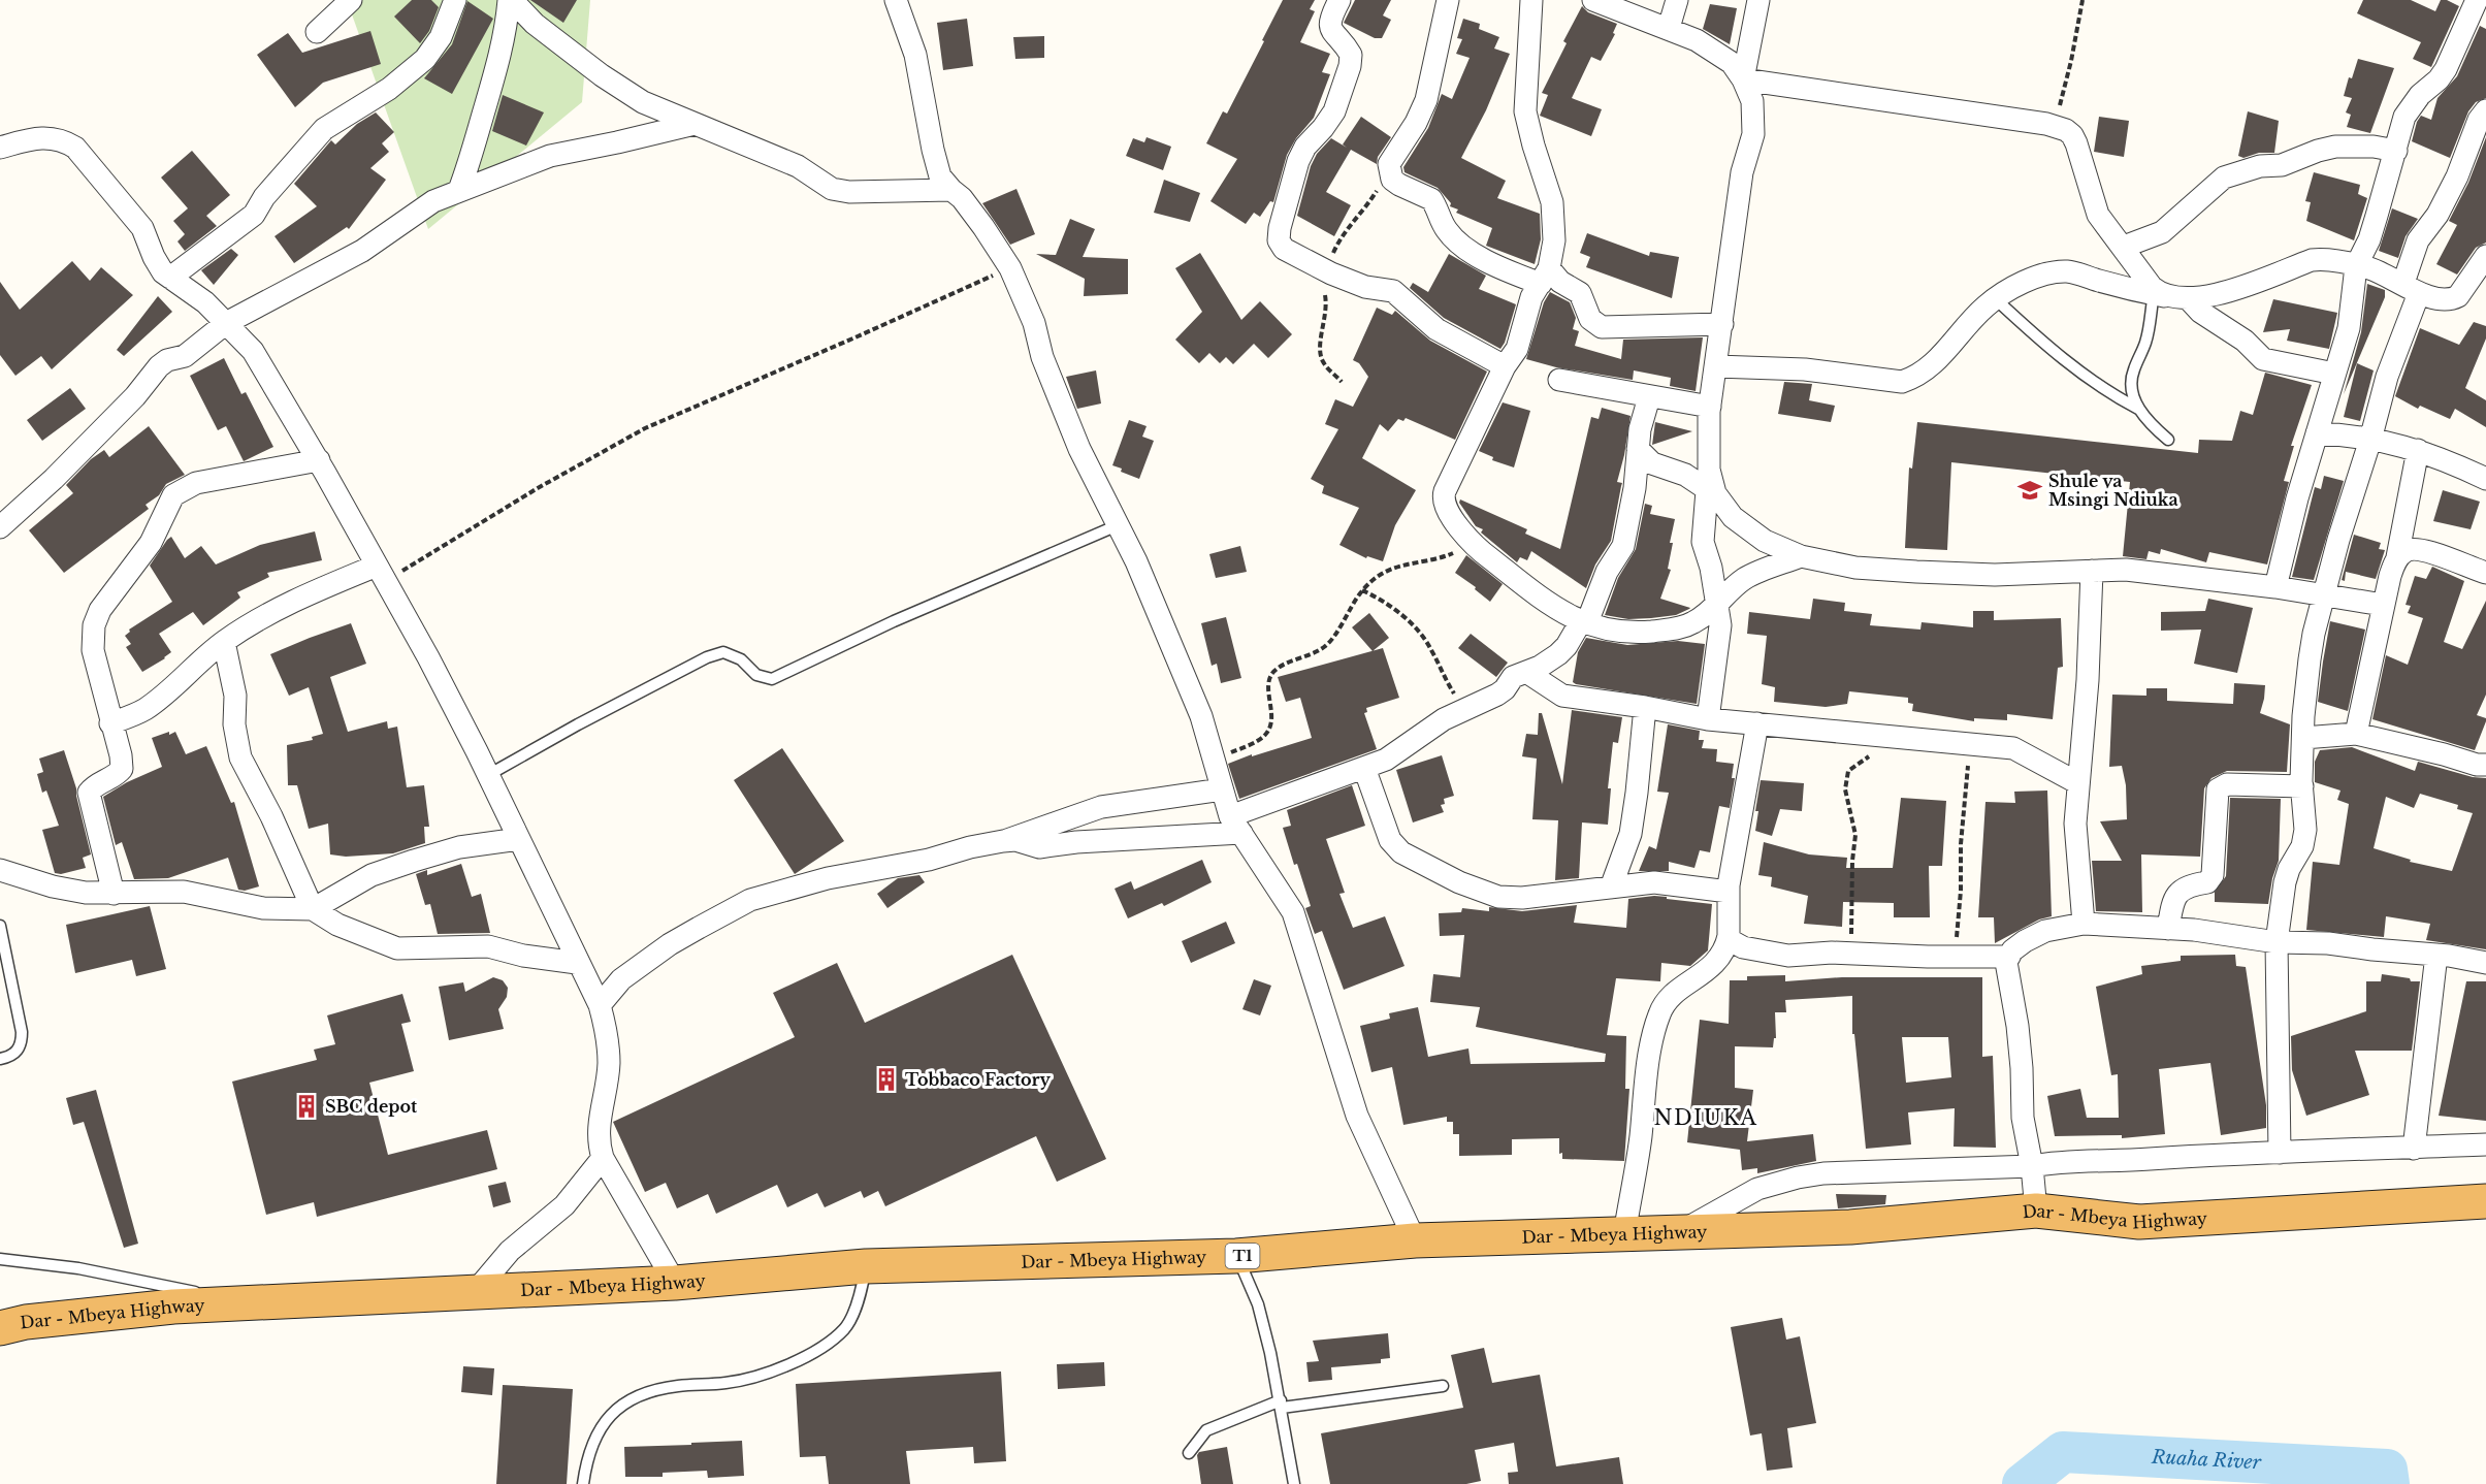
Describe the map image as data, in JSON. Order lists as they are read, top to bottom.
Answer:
{
  "streets": {
    "highway": ["Dar - Mbeya Highway", "T1"]
  },
  "districts": ["NDIUKA"],
  "water": ["Ruaha River"],
  "places": {
    "school or university": ["Shule ya Msingi Ndiuka"],
    "building": ["Tobbaco Factory", "SBC depot"]
  }
}
